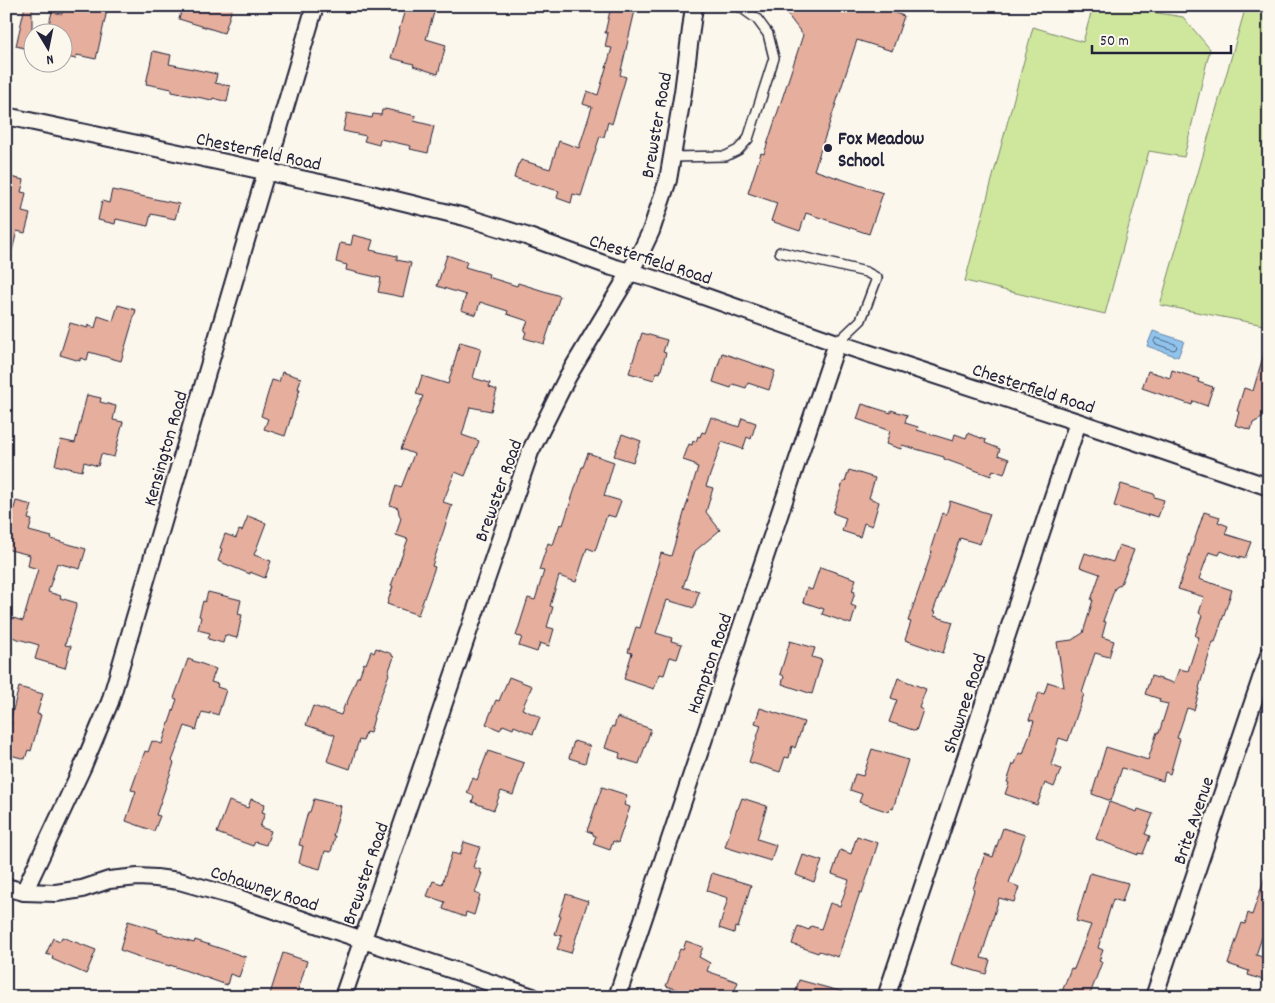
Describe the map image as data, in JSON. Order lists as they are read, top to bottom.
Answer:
{
  "streets": {
    "street": [
      "Brewster Road",
      "Chesterfield Road",
      "Kensington Road",
      "Hampton Road",
      "Shawnee Road",
      "Brite Avenue",
      "Cohawney Road"
    ]
  },
  "crossings": [
    ["Brewster Road", "Chesterfield Road"],
    ["Brewster Road", "Cohawney Road"],
    ["Chesterfield Road", "Kensington Road"],
    ["Chesterfield Road", "Hampton Road"],
    ["Chesterfield Road", "Shawnee Road"],
    ["Kensington Road", "Cohawney Road"]
  ],
  "places": ["Fox Meadow School"],
  "scale_bar": "50 m",
  "north": "bottom"
}
